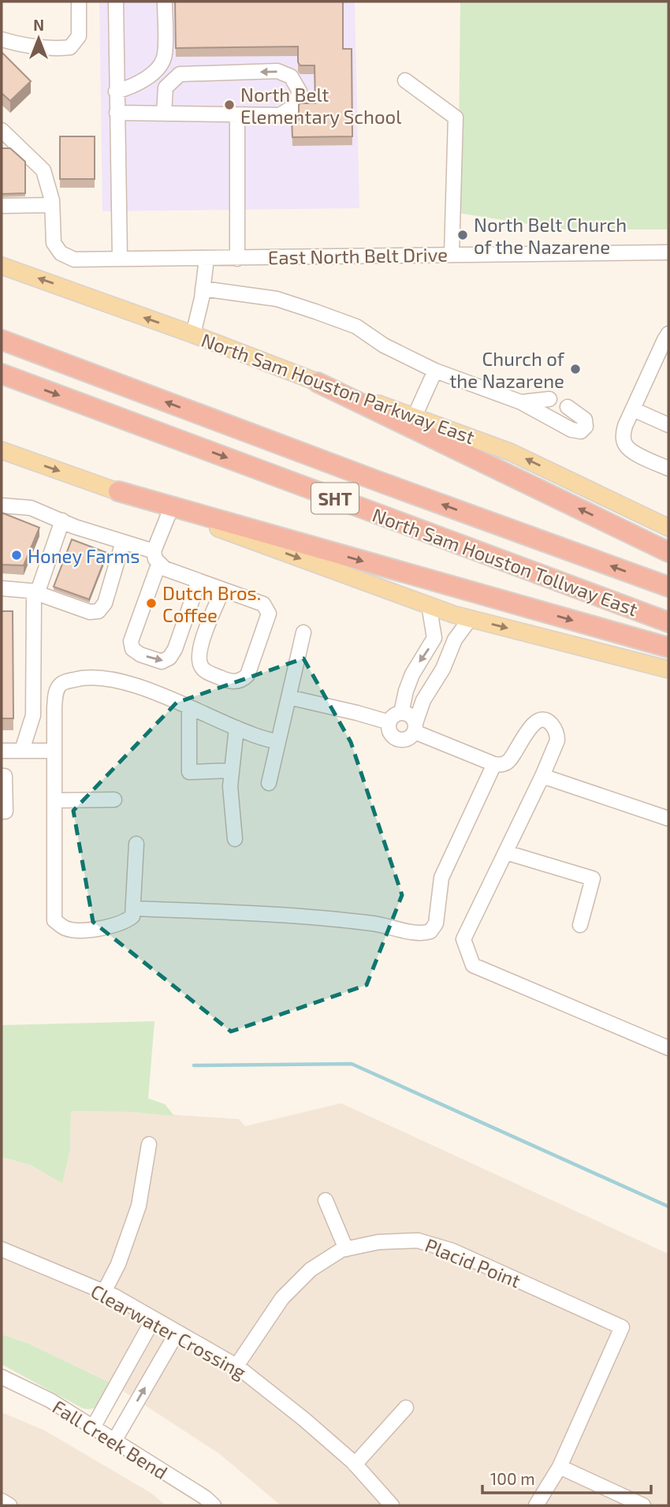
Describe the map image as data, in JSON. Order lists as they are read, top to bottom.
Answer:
{
  "streets": {
    "highway": ["SHT", "North Sam Houston Tollway East"],
    "main road": ["North Sam Houston Parkway East"],
    "street": [
      "East North Belt Drive",
      "Placid Point",
      "Clearwater Crossing",
      "Fall Creek Bend"
    ]
  },
  "crossings": [
    ["Placid Point", "Clearwater Crossing"]
  ],
  "one_way": ["North Sam Houston Parkway East"],
  "places": [
    "North Belt Elementary School",
    "North Belt Church of the Nazarene",
    "Church of the Nazarene",
    "Honey Farms",
    "Dutch Bros. Coffee"
  ],
  "scale_bar": "100 m",
  "north": "top"
}
